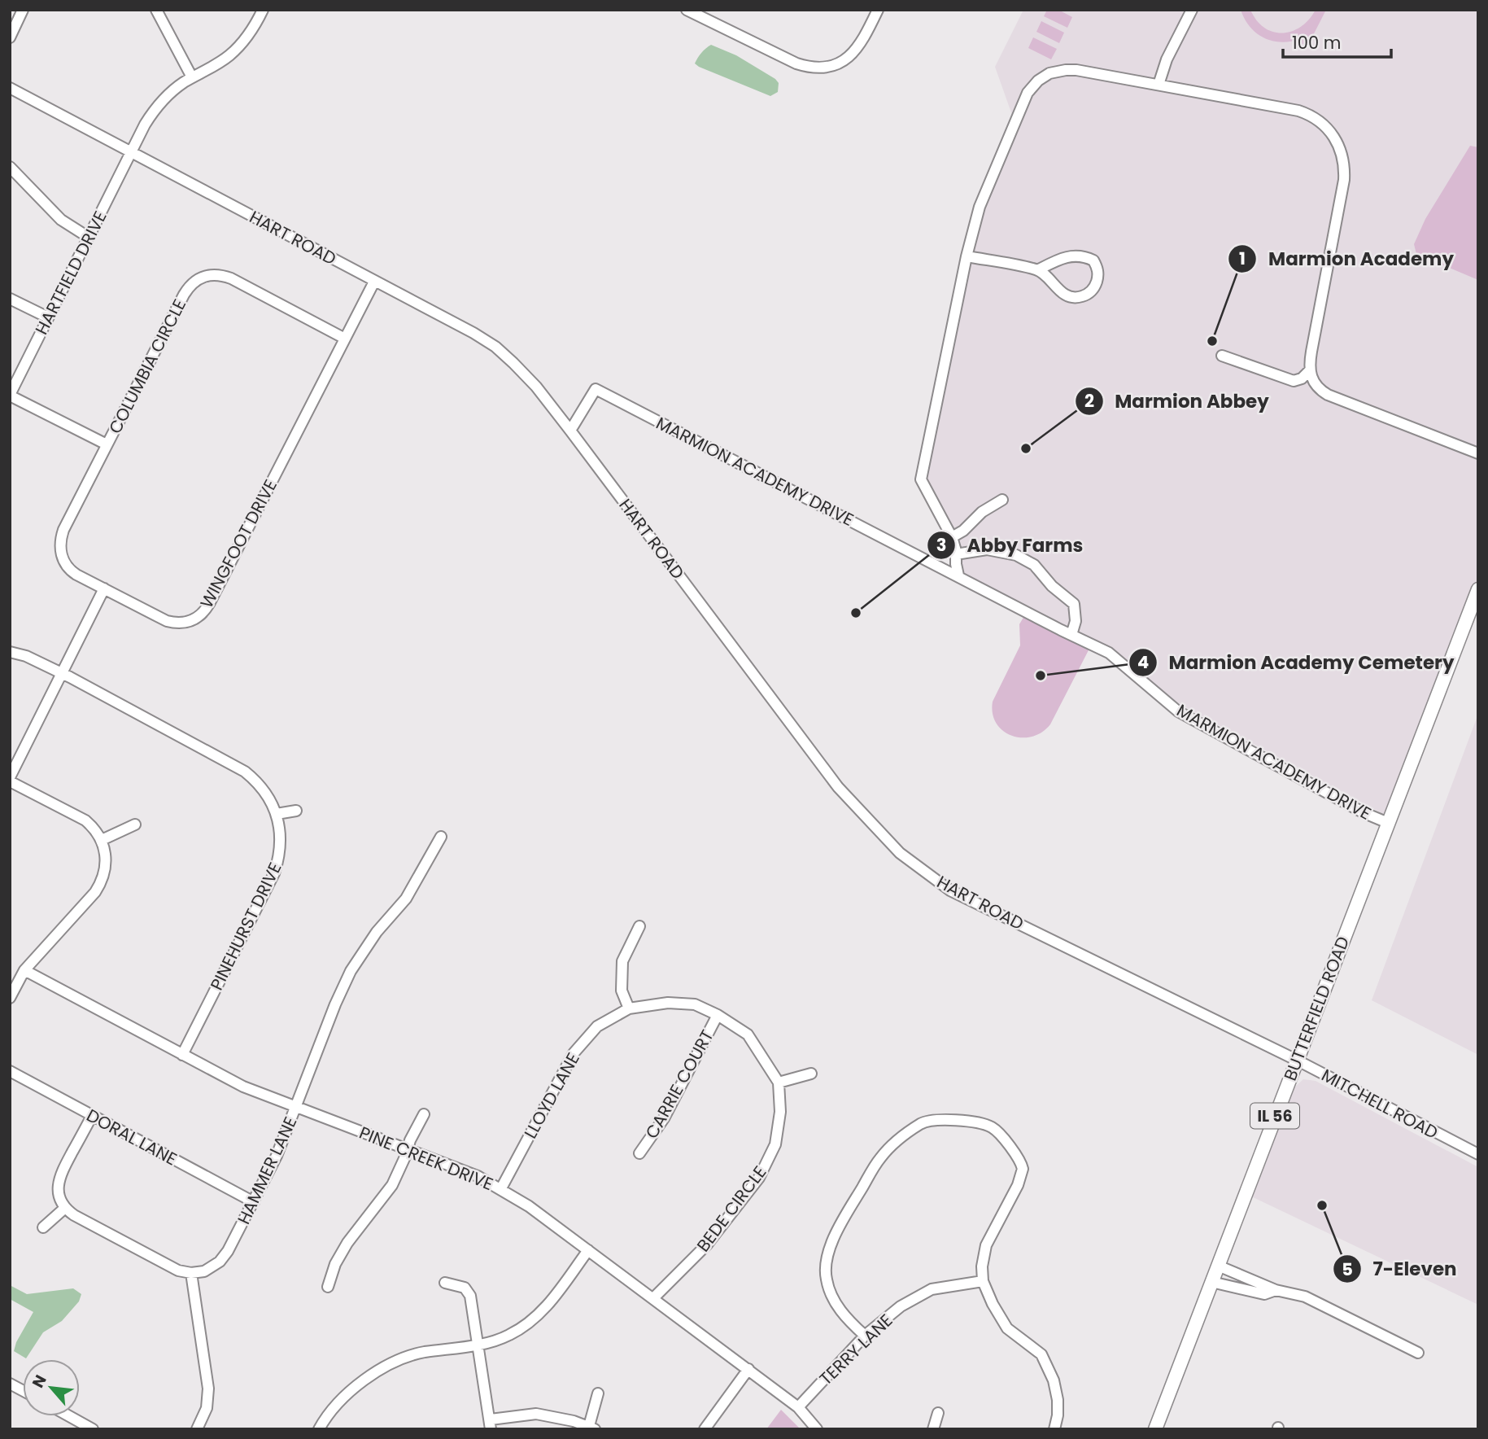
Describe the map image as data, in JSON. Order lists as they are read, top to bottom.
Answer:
{
  "streets": {
    "main road": ["BUTTERFIELD ROAD", "IL 56"],
    "street": [
      "HART ROAD",
      "HARTFIELD DRIVE",
      "COLUMBIA CIRCLE",
      "MARMION ACADEMY DRIVE",
      "WINGFOOT DRIVE",
      "PINEHURST DRIVE",
      "CARRIE COURT",
      "LLOYD LANE",
      "MITCHELL ROAD",
      "DORAL LANE",
      "PINE CREEK DRIVE",
      "HAMMER LANE",
      "BEDE CIRCLE",
      "TERRY LANE"
    ]
  },
  "crossings": [
    ["HART ROAD", "HARTFIELD DRIVE"],
    ["HART ROAD", "MARMION ACADEMY DRIVE"],
    ["HART ROAD", "WINGFOOT DRIVE"],
    ["HART ROAD", "MITCHELL ROAD"],
    ["COLUMBIA CIRCLE", "WINGFOOT DRIVE"],
    ["MARMION ACADEMY DRIVE", "BUTTERFIELD ROAD"],
    ["PINEHURST DRIVE", "PINE CREEK DRIVE"],
    ["BUTTERFIELD ROAD", "MITCHELL ROAD"],
    ["CARRIE COURT", "BEDE CIRCLE"],
    ["LLOYD LANE", "PINE CREEK DRIVE"],
    ["LLOYD LANE", "BEDE CIRCLE"],
    ["DORAL LANE", "HAMMER LANE"],
    ["PINE CREEK DRIVE", "HAMMER LANE"],
    ["PINE CREEK DRIVE", "BEDE CIRCLE"],
    ["PINE CREEK DRIVE", "TERRY LANE"]
  ],
  "places": [
    "Marmion Academy",
    "Marmion Abbey",
    "Abby Farms",
    "Marmion Academy Cemetery",
    "7-Eleven"
  ],
  "scale_bar": "100 m",
  "north": "top left"
}
